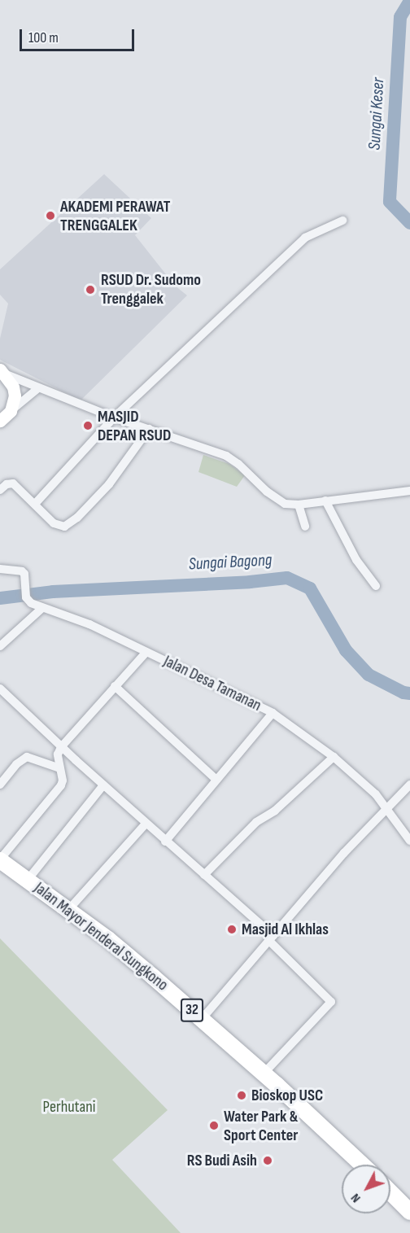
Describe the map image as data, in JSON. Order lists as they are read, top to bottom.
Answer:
{
  "streets": {
    "highway": ["Jalan Mayor Jenderal Sungkono", "32"],
    "street": ["Jalan Desa Tamanan"]
  },
  "water": ["Sungai Keser", "Sungai Bagong"],
  "parks": ["Perhutani"],
  "places": [
    "AKADEMI PERAWAT TRENGGALEK",
    "RSUD Dr. Sudomo Trenggalek",
    "MASJID DEPAN RSUD",
    "Masjid Al Ikhlas",
    "Bioskop USC",
    "Water Park & Sport Center",
    "RS Budi Asih"
  ],
  "scale_bar": "100 m",
  "north": "bottom left"
}
